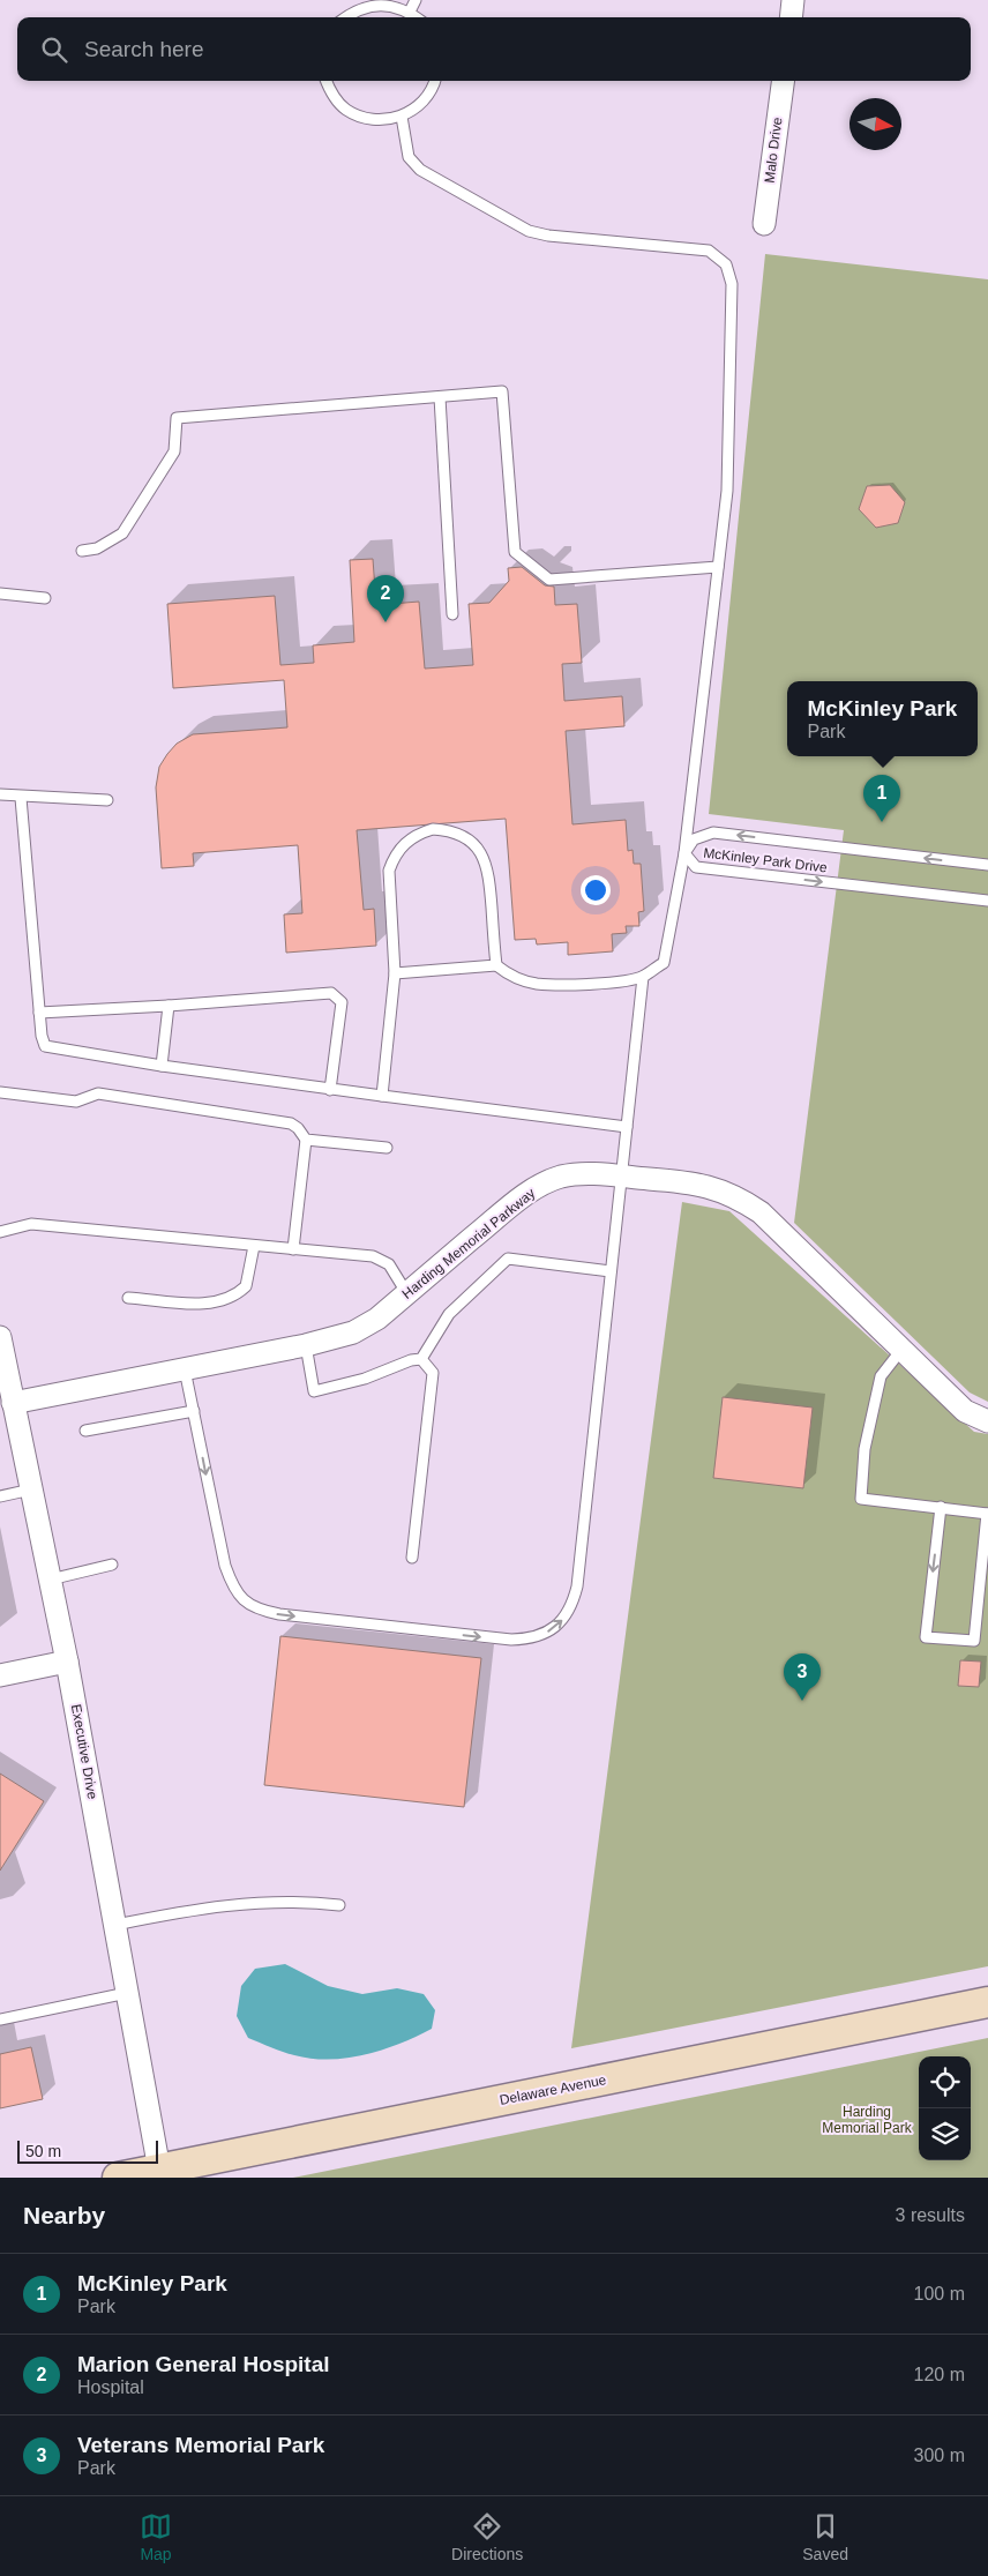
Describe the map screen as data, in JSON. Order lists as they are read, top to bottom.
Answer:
{
  "streets": {
    "main road": ["Delaware Avenue"],
    "street": ["Malo Drive", "Harding Memorial Parkway", "Executive Drive"],
    "lane": ["McKinley Park Drive"]
  },
  "crossings": [
    ["Harding Memorial Parkway", "Executive Drive"],
    ["Executive Drive", "Delaware Avenue"]
  ],
  "parks": ["Harding Memorial Park"],
  "scale_bar": "50 m",
  "north": "right",
  "page": {
    "search": "Search here",
    "pins": ["2", "1", "3"],
    "popup": ["McKinley Park", "Park"],
    "scale": "50 m",
    "heading": ["Nearby", "3 results"],
    "list": [
      {
        "mark": "1",
        "name": "McKinley Park",
        "note": "Park",
        "value": "100 m"
      },
      {
        "mark": "2",
        "name": "Marion General Hospital",
        "note": "Hospital",
        "value": "120 m"
      },
      {
        "mark": "3",
        "name": "Veterans Memorial Park",
        "note": "Park",
        "value": "300 m"
      }
    ],
    "nav": ["Map", "Directions", "Saved"]
  }
}
